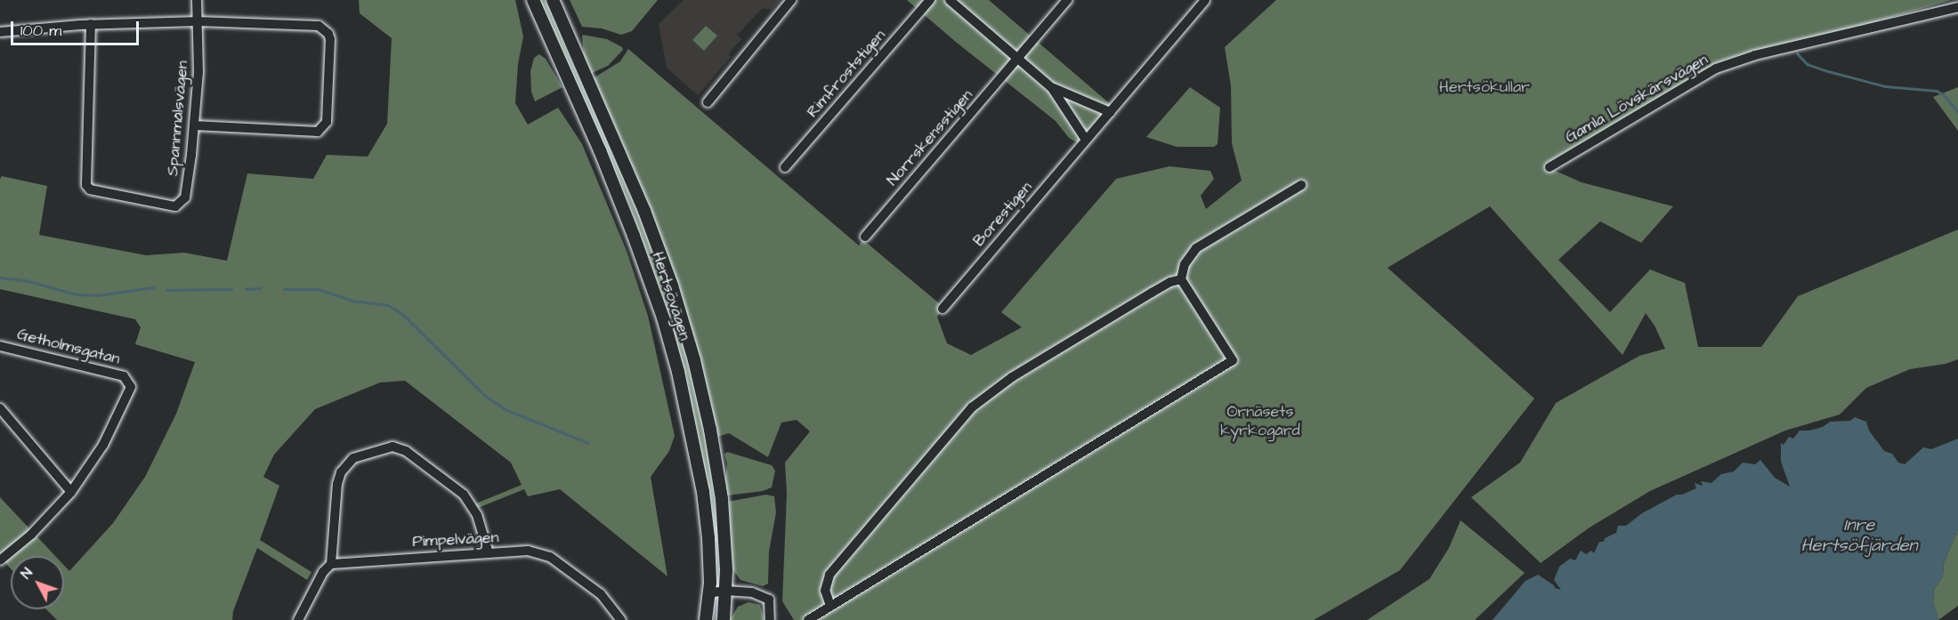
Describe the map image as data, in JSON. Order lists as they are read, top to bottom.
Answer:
{
  "streets": {
    "main road": ["Hertsövägen"],
    "street": [
      "Rimfroststigen",
      "Gamla Lövskärsvägen",
      "Spannmålsvägen",
      "Norrskensstigen",
      "Borestigen",
      "Getholmsgatan",
      "Pimpelvägen"
    ]
  },
  "water": ["Inre Hertsöfjärden"],
  "parks": ["Hertsökullar", "Örnäsets kyrkogård"],
  "scale_bar": "100 m",
  "north": "top left"
}
